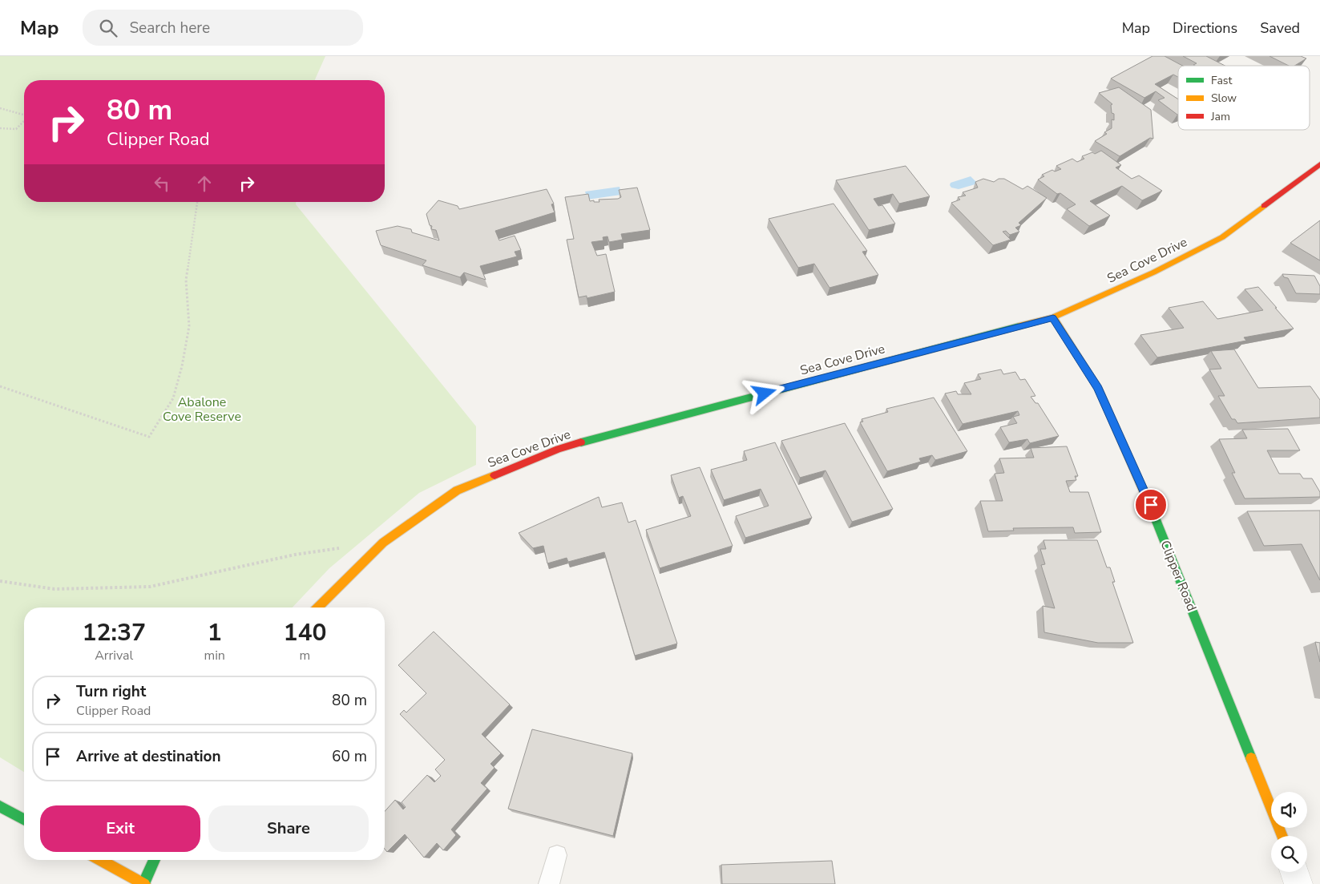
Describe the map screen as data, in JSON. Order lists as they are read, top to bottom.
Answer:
{
  "streets": {
    "street": ["Sea Cove Drive", "Clipper Road"]
  },
  "crossings": [
    ["Sea Cove Drive", "Clipper Road"]
  ],
  "parks": ["Abalone Cove Reserve"],
  "legend": ["Fast", "Slow", "Jam"],
  "page": {
    "header": "Map",
    "search": "Search here",
    "nav": ["Map", "Directions", "Saved"],
    "turn": ["80 m", "Clipper Road"],
    "eta": [
      "12:37",
      "Arrival",
      "1",
      "min",
      "140",
      "m"
    ],
    "list": [
      {
        "name": "Turn right",
        "note": "Clipper Road",
        "value": "80 m"
      },
      {
        "name": "Arrive at destination",
        "value": "60 m"
      }
    ],
    "buttons": ["Exit", "Share"]
  }
}
